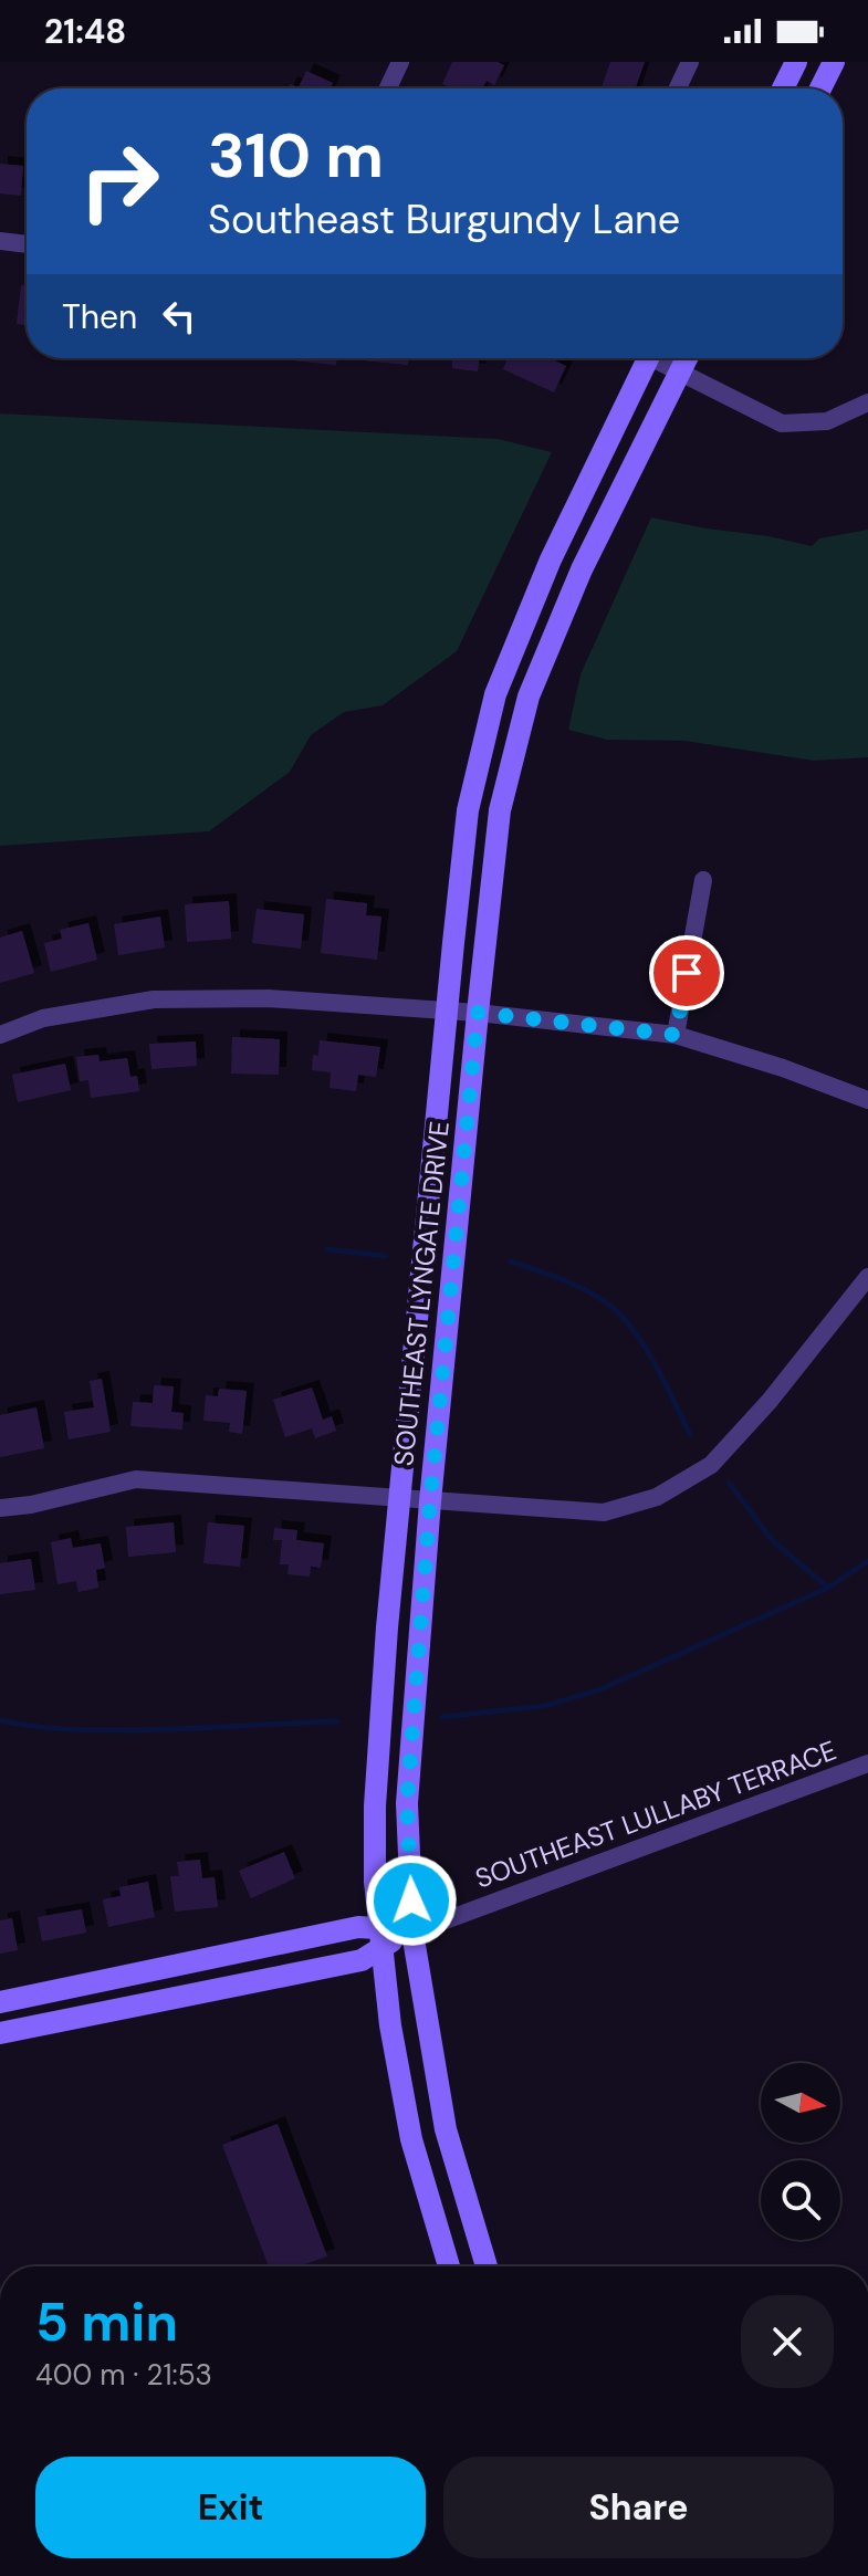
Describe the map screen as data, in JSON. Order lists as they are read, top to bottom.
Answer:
{
  "streets": {
    "street": ["SOUTHEAST LYNGATE DRIVE", "SOUTHEAST LULLABY TERRACE"]
  },
  "crossings": [
    ["SOUTHEAST LYNGATE DRIVE", "SOUTHEAST LULLABY TERRACE"]
  ],
  "north": "right",
  "page": {
    "status": "21:48",
    "turn": ["310 m", "Southeast Burgundy Lane"],
    "then": "Then",
    "heading": ["5 min", "400 m · 21:53"],
    "buttons": ["Exit", "Share"]
  }
}
